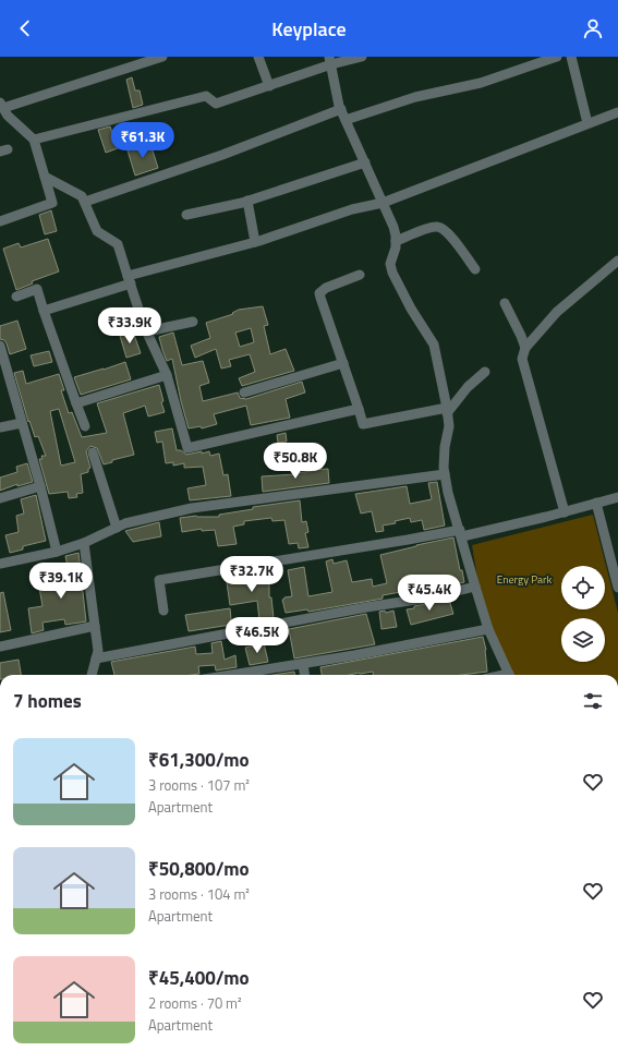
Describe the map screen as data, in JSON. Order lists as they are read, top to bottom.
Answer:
{
  "parks": ["Energy Park"],
  "page": {
    "header": "Keyplace",
    "price": [
      "₹61.3K",
      "₹33.9K",
      "₹50.8K",
      "₹32.7K",
      "₹39.1K",
      "₹45.4K",
      "₹46.5K"
    ],
    "heading": "7 homes",
    "list": [
      {
        "name": "₹61,300/mo",
        "note": "3 rooms · 107 m² · Apartment"
      },
      {
        "name": "₹50,800/mo",
        "note": "3 rooms · 104 m² · Apartment"
      },
      {
        "name": "₹45,400/mo",
        "note": "2 rooms · 70 m² · Apartment"
      }
    ]
  }
}
